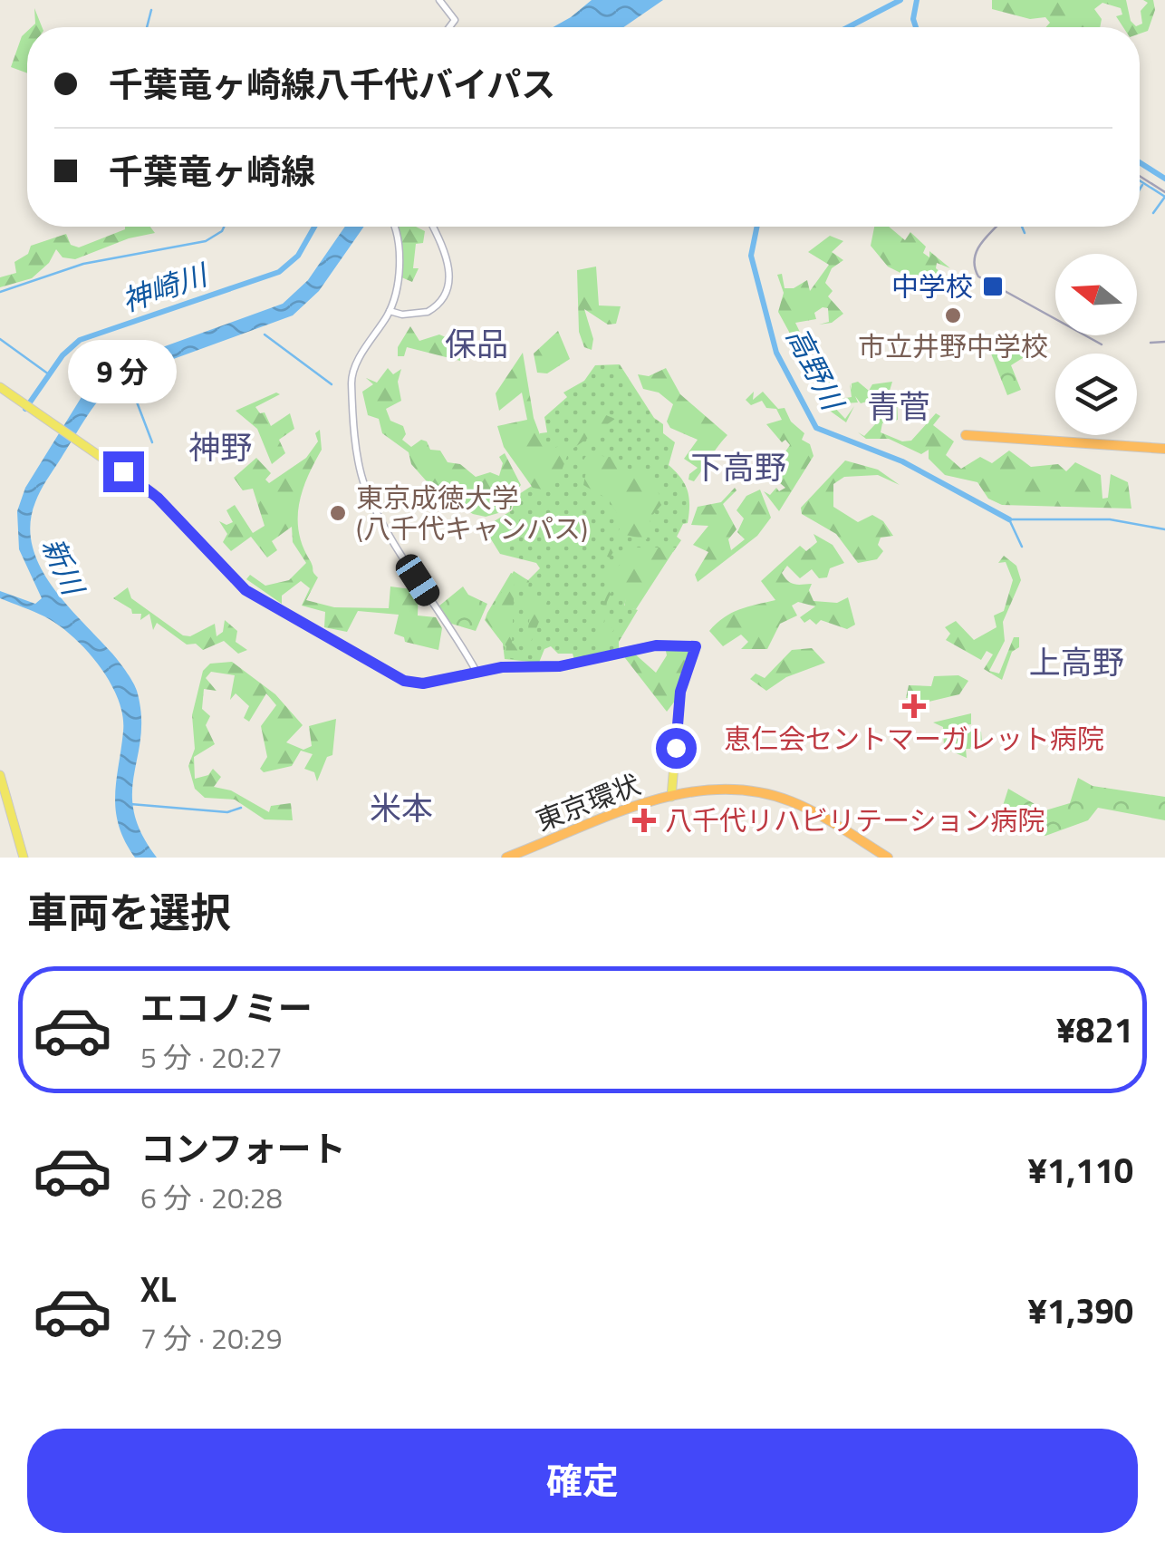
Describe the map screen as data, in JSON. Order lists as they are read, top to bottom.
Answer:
{
  "streets": {
    "highway": ["東京環状"]
  },
  "districts": [
    "保品",
    "青菅",
    "神野",
    "下高野",
    "上高野",
    "米本"
  ],
  "water": ["神崎川", "高野川", "新川"],
  "places": {
    "transit": ["中学校"],
    "other": ["市立井野中学校", "東京成徳大学 (八千代キャンパス)"],
    "health": ["恵仁会セントマーガレット病院", "八千代リハビリテーション病院"]
  },
  "north": "left",
  "page": {
    "banner": ["千葉竜ヶ崎線八千代バイパス", "千葉竜ヶ崎線"],
    "bubble": "9 分",
    "heading": "車両を選択",
    "list": [
      {
        "name": "エコノミー",
        "note": "5 分 · 20:27",
        "value": "¥821"
      },
      {
        "name": "コンフォート",
        "note": "6 分 · 20:28",
        "value": "¥1,110"
      },
      {
        "name": "XL",
        "note": "7 分 · 20:29",
        "value": "¥1,390"
      }
    ],
    "buttons": "確定"
  }
}
